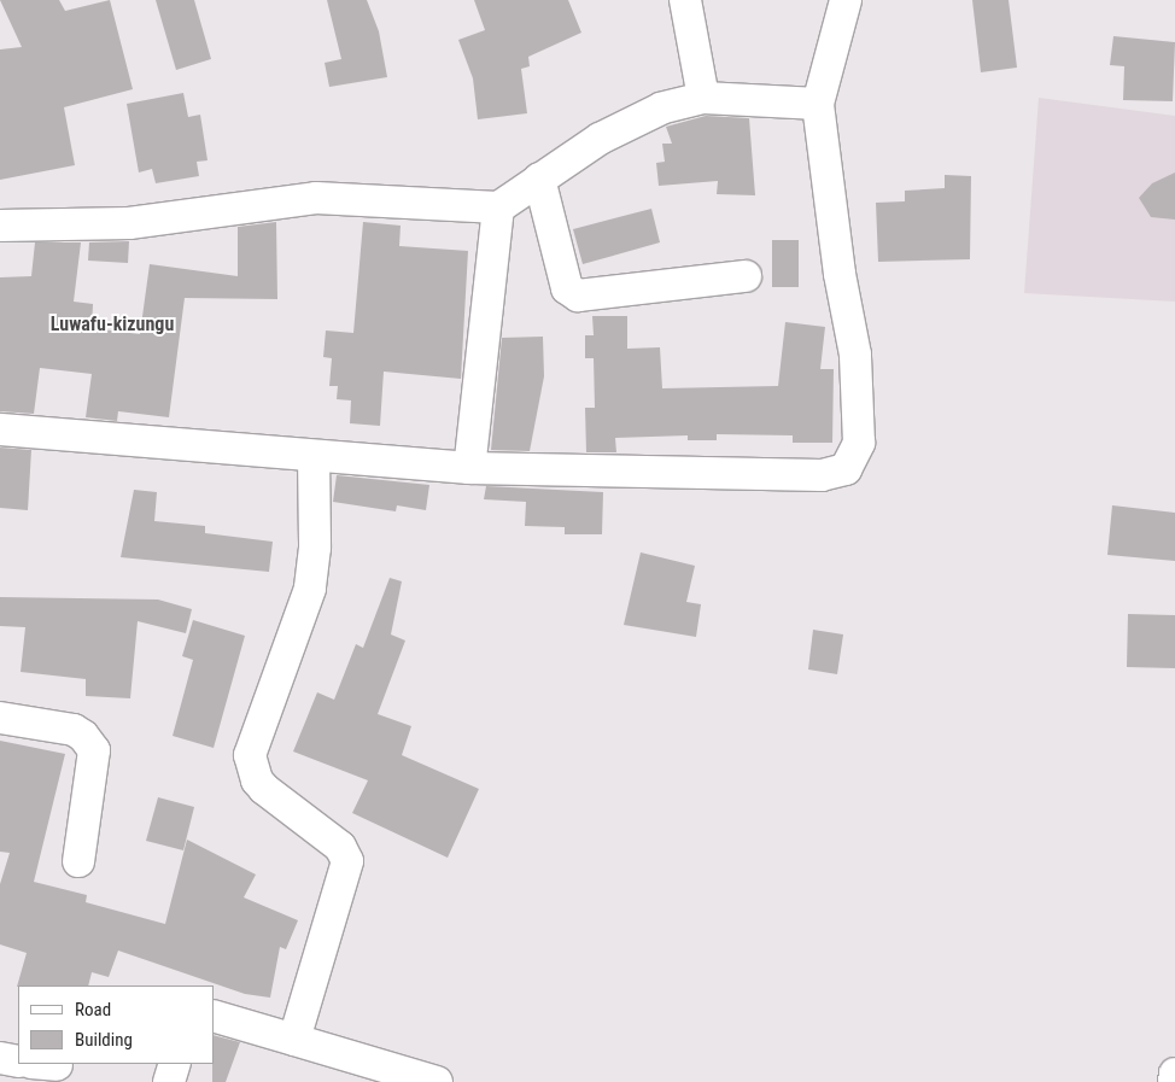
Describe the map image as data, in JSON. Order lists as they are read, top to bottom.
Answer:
{
  "districts": ["Luwafu-kizungu"],
  "legend": ["Road", "Building"]
}
